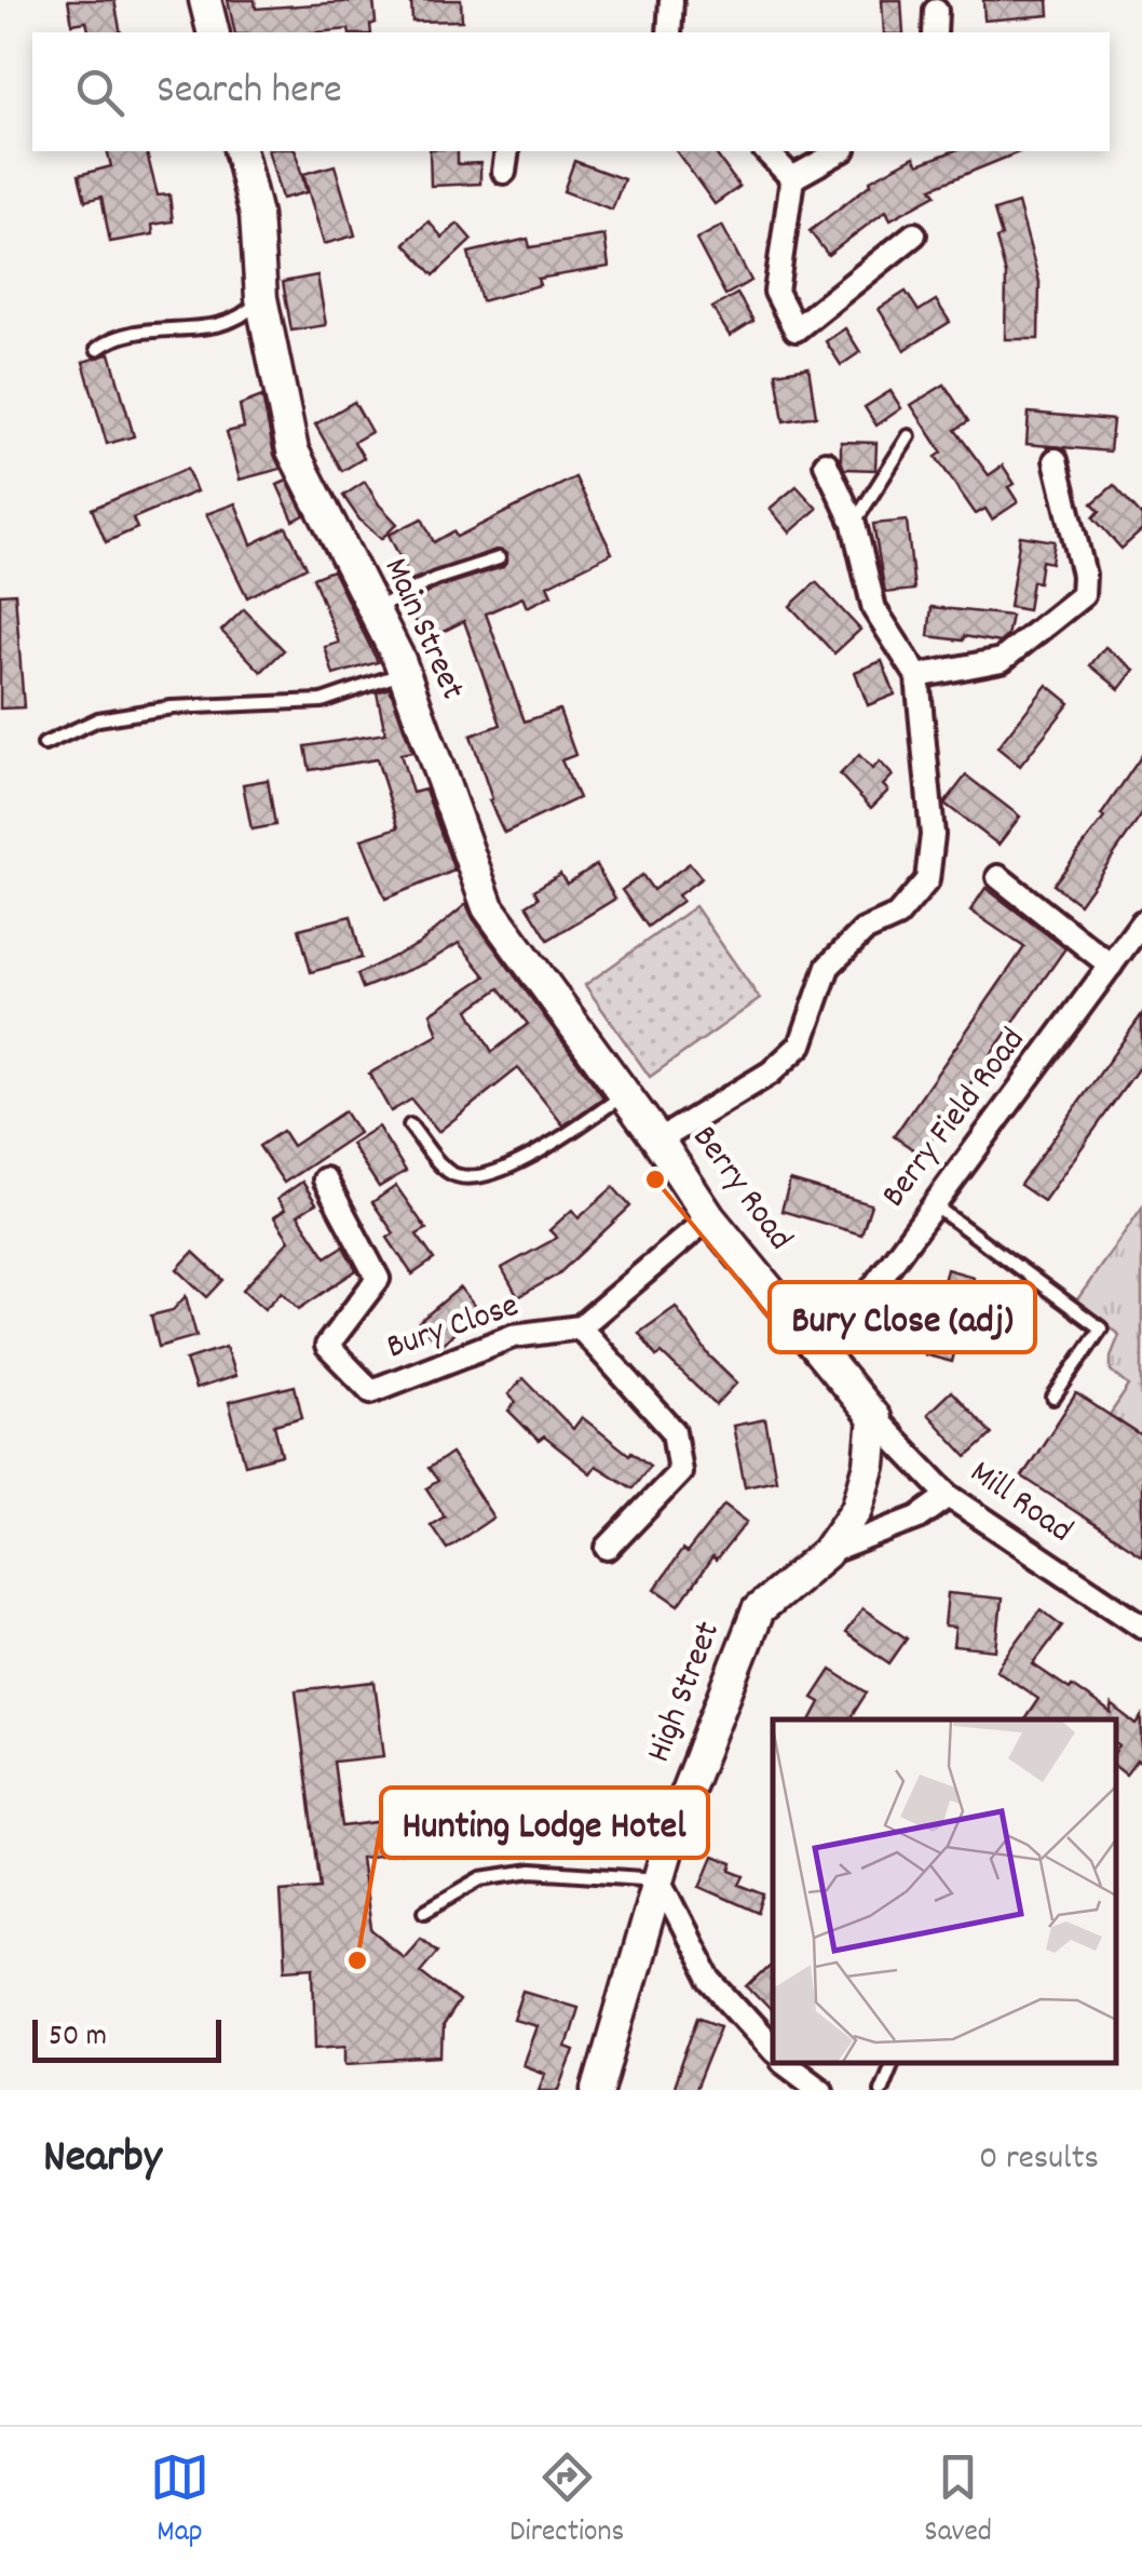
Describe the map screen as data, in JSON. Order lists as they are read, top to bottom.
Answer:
{
  "streets": {
    "main road": ["Main Street", "Berry Road", "High Street"],
    "street": ["Berry Field Road", "Bury Close", "Mill Road"]
  },
  "crossings": [
    ["Main Street", "Berry Road"],
    ["Berry Field Road", "Berry Road"],
    ["Berry Road", "Mill Road"],
    ["Berry Road", "High Street"],
    ["Mill Road", "High Street"]
  ],
  "places": ["Bury Close (adj)", "Hunting Lodge Hotel"],
  "scale_bar": "50 m",
  "page": {
    "search": "Search here",
    "scale": "50 m",
    "heading": ["Nearby", "0 results"],
    "nav": ["Map", "Directions", "Saved"]
  }
}
